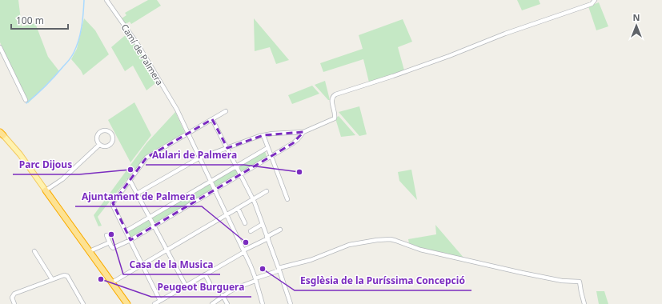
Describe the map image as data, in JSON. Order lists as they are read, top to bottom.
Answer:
{
  "streets": {
    "street": ["Camí de Palmera"]
  },
  "places": [
    "Parc Dijous",
    "Aulari de Palmera",
    "Casa de la Musica",
    "Ajuntament de Palmera",
    "Esglèsia de la Puríssima Concepció",
    "Peugeot Burguera"
  ],
  "scale_bar": "100 m",
  "north": "top"
}
